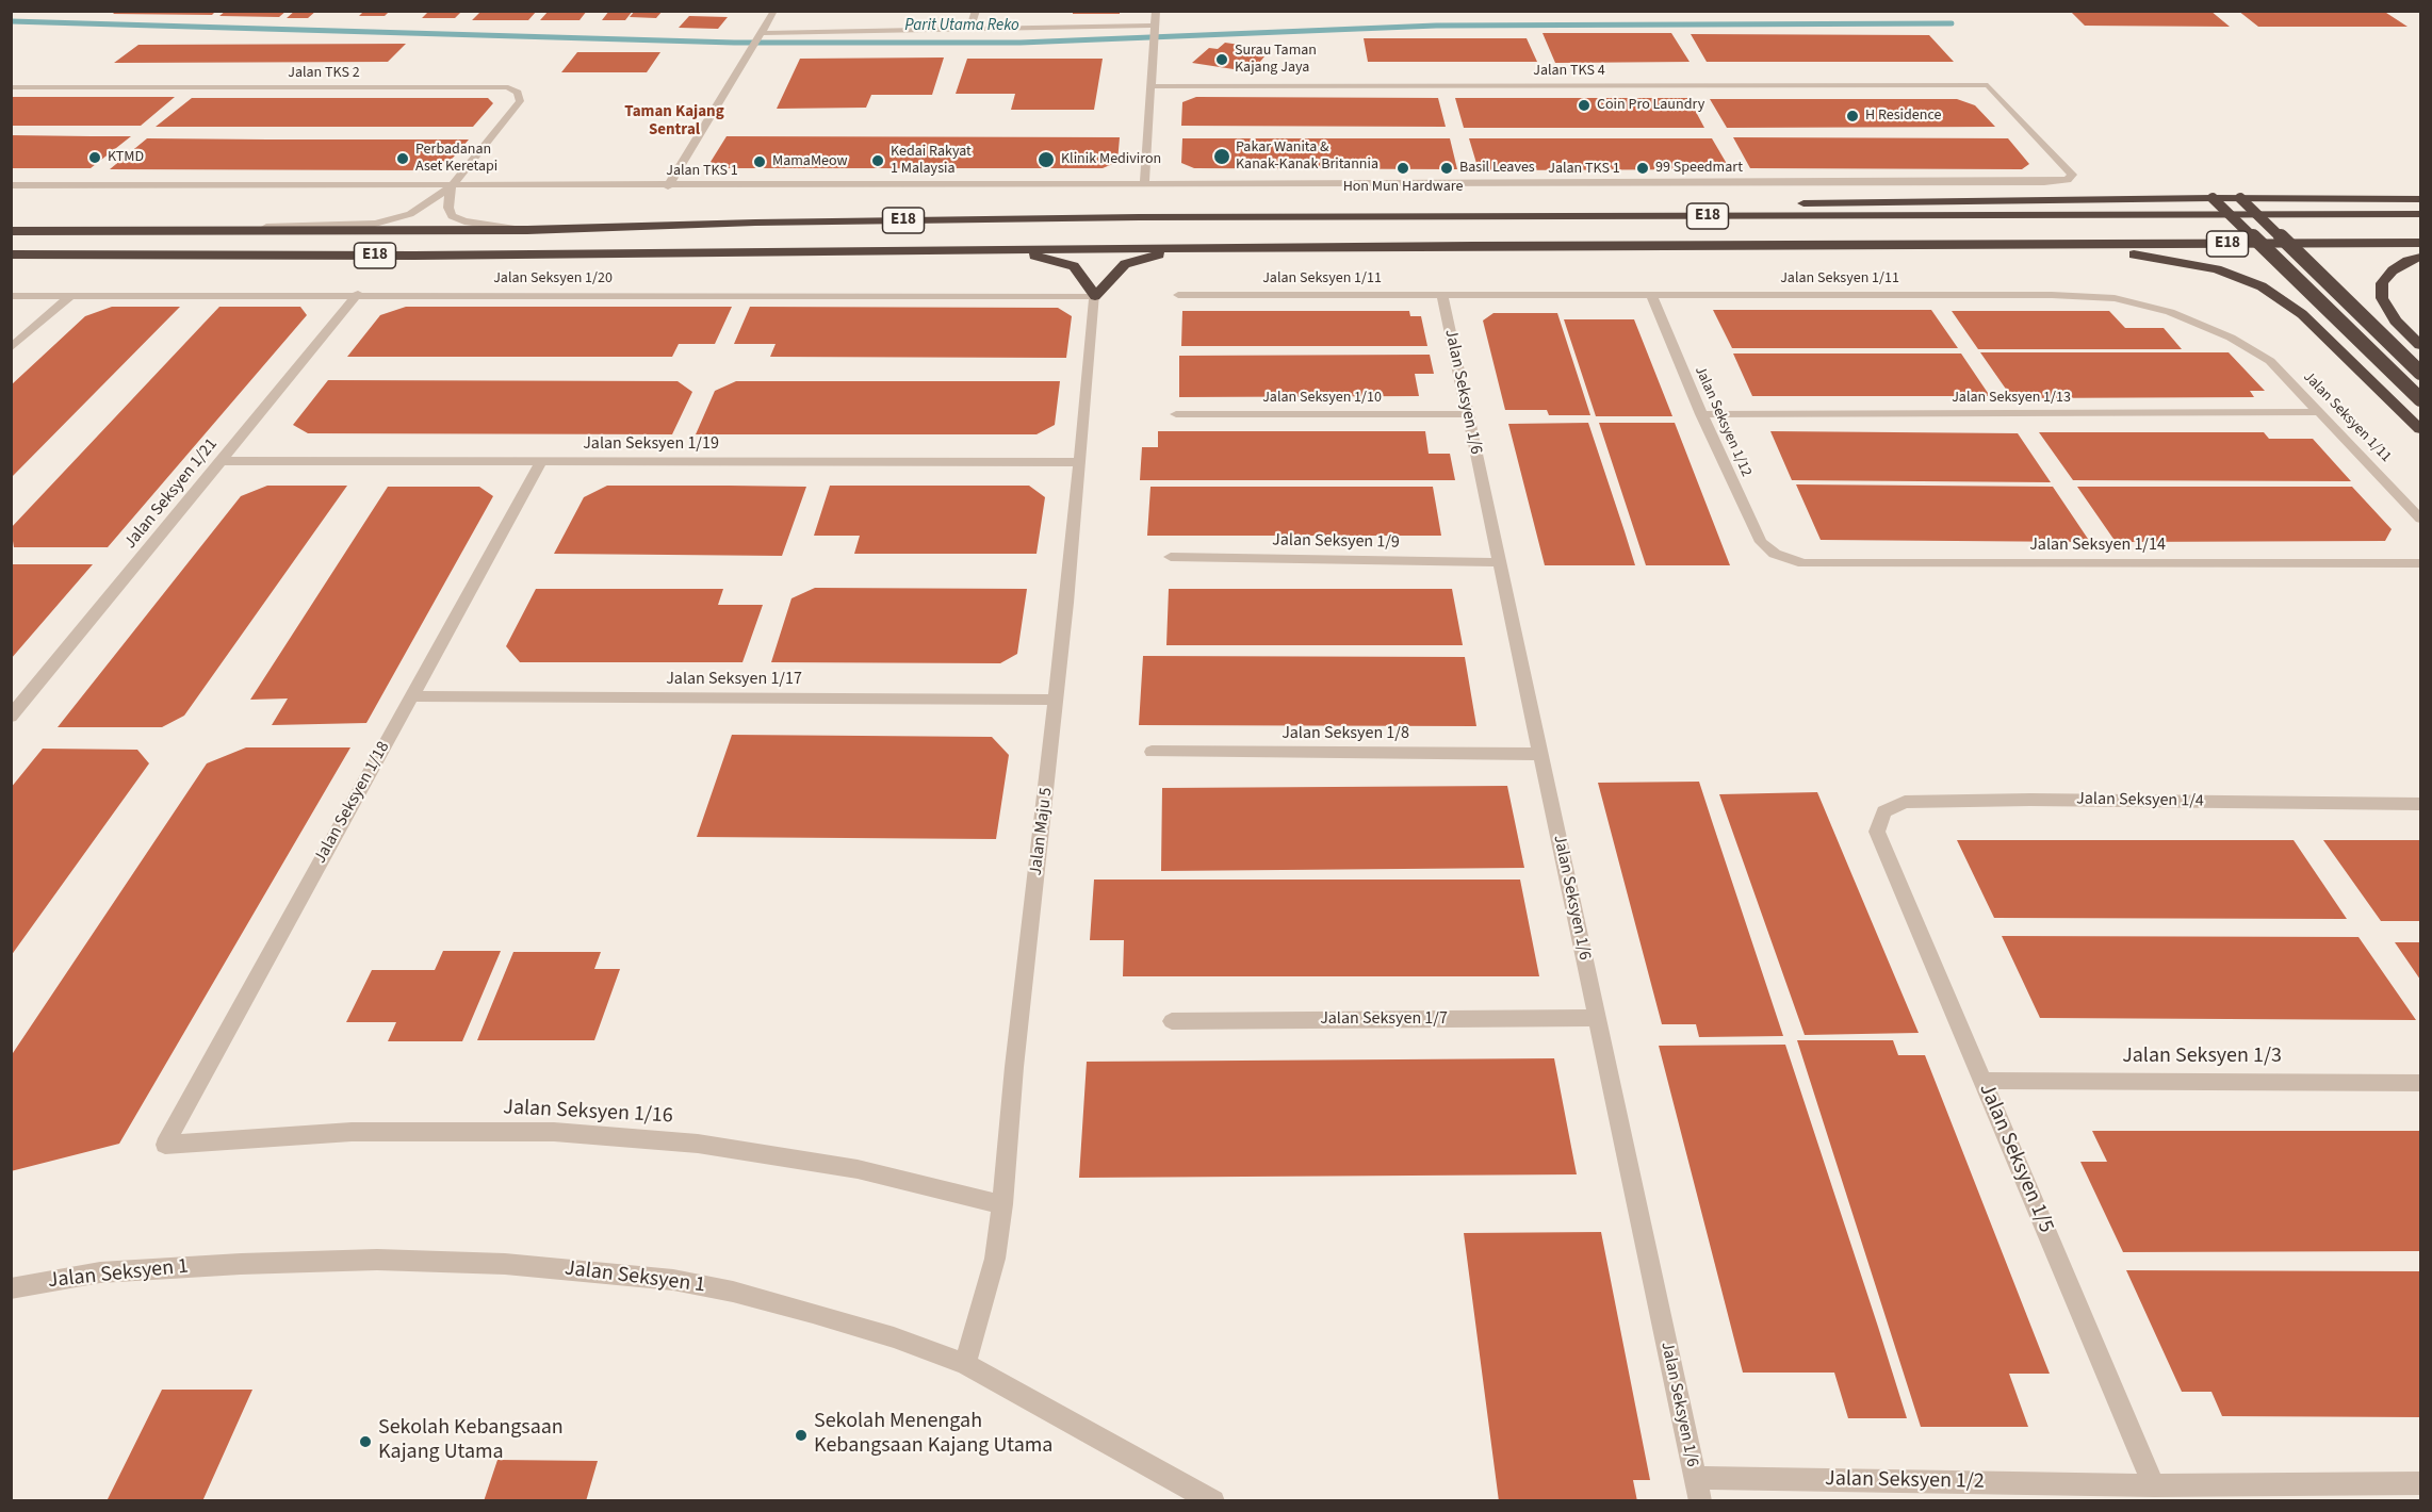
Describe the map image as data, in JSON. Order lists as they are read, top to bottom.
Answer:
{
  "streets": {
    "highway": ["E18"],
    "street": [
      "Jalan TKS 4",
      "Jalan TKS 2",
      "Jalan TKS 1",
      "Jalan Seksyen 1/20",
      "Jalan Seksyen 1/11",
      "Jalan Seksyen 1/6",
      "Jalan Seksyen 1/10",
      "Jalan Seksyen 1/13",
      "Jalan Seksyen 1/12",
      "Jalan Seksyen 1/19",
      "Jalan Seksyen 1/21",
      "Jalan Seksyen 1/9",
      "Jalan Seksyen 1/14",
      "Jalan Seksyen 1/17",
      "Jalan Seksyen 1/8",
      "Jalan Seksyen 1/4",
      "Jalan Seksyen 1/18",
      "Jalan Maju 5",
      "Jalan Seksyen 1/7",
      "Jalan Seksyen 1/3",
      "Jalan Seksyen 1/16",
      "Jalan Seksyen 1/5",
      "Jalan Seksyen 1",
      "Jalan Seksyen 1/2"
    ]
  },
  "crossings": [
    ["Jalan TKS 4", "Jalan TKS 1"],
    ["Jalan TKS 2", "Jalan TKS 1"],
    ["Jalan TKS 2", "E18"],
    ["Jalan Seksyen 1/20", "Jalan Seksyen 1/21"],
    ["Jalan Seksyen 1/20", "Jalan Maju 5"],
    ["Jalan Seksyen 1/11", "Jalan Seksyen 1/6"],
    ["Jalan Seksyen 1/11", "Jalan Seksyen 1/13"],
    ["Jalan Seksyen 1/11", "Jalan Seksyen 1/12"],
    ["Jalan Seksyen 1/6", "Jalan Seksyen 1/10"],
    ["Jalan Seksyen 1/6", "Jalan Seksyen 1/9"],
    ["Jalan Seksyen 1/6", "Jalan Seksyen 1/8"],
    ["Jalan Seksyen 1/6", "Jalan Seksyen 1/7"],
    ["Jalan Seksyen 1/6", "Jalan Seksyen 1/2"],
    ["Jalan Seksyen 1/13", "Jalan Seksyen 1/12"],
    ["Jalan Seksyen 1/12", "Jalan Seksyen 1/14"],
    ["Jalan Seksyen 1/19", "Jalan Seksyen 1/21"],
    ["Jalan Seksyen 1/19", "Jalan Seksyen 1/18"],
    ["Jalan Seksyen 1/19", "Jalan Maju 5"],
    ["Jalan Seksyen 1/17", "Jalan Seksyen 1/18"],
    ["Jalan Seksyen 1/17", "Jalan Maju 5"],
    ["Jalan Seksyen 1/4", "Jalan Seksyen 1/5"],
    ["Jalan Seksyen 1/18", "Jalan Seksyen 1/16"],
    ["Jalan Maju 5", "Jalan Seksyen 1/16"],
    ["Jalan Maju 5", "Jalan Seksyen 1"],
    ["Jalan Seksyen 1/3", "Jalan Seksyen 1/5"],
    ["Jalan Seksyen 1/5", "Jalan Seksyen 1/2"]
  ],
  "districts": ["Taman Kajang Sentral"],
  "water": ["Parit Utama Reko"],
  "places": [
    "Surau Taman Kajang Jaya",
    "Coin Pro Laundry",
    "H Residence",
    "Pakar Wanita & Kanak-Kanak Britannia",
    "KTMD",
    "Perbadanan Aset Keretapi",
    "Klinik Mediviron",
    "Kedai Rakyat 1 Malaysia",
    "MamaMeow",
    "Hon Mun Hardware",
    "Basil Leaves",
    "99 Speedmart",
    "Sekolah Menengah Kebangsaan Kajang Utama",
    "Sekolah Kebangsaan Kajang Utama"
  ]
}
